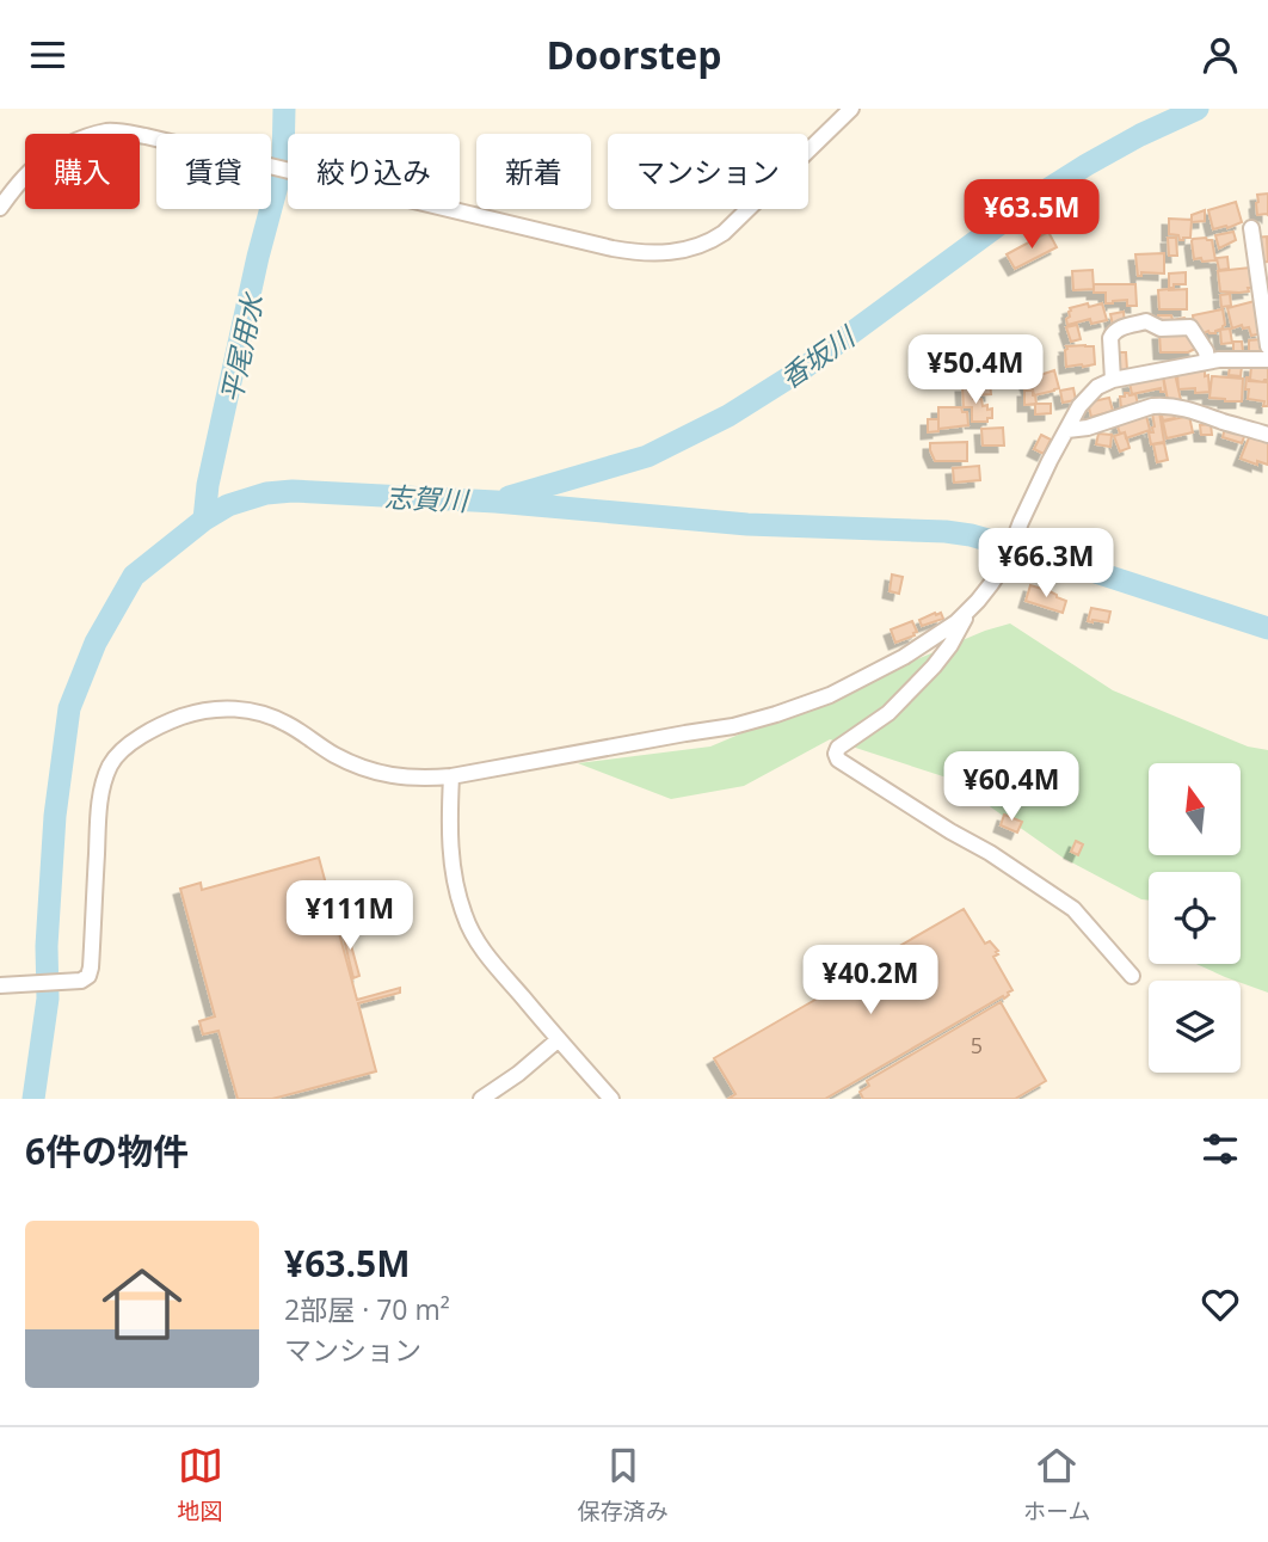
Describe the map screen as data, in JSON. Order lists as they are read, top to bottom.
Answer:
{
  "water": ["平尾用水", "香坂川", "志賀川"],
  "house_numbers": ["5"],
  "north": "top",
  "page": {
    "header": "Doorstep",
    "chip": [
      "購入",
      "賃貸",
      "絞り込み",
      "新着",
      "マンション"
    ],
    "price": [
      "¥63.5M",
      "¥50.4M",
      "¥66.3M",
      "¥60.4M",
      "¥111M",
      "¥40.2M"
    ],
    "heading": "6件の物件",
    "list": [
      {
        "name": "¥63.5M",
        "note": "2部屋 · 70 m² · マンション"
      }
    ],
    "tabs": ["地図", "保存済み", "ホーム"]
  }
}
